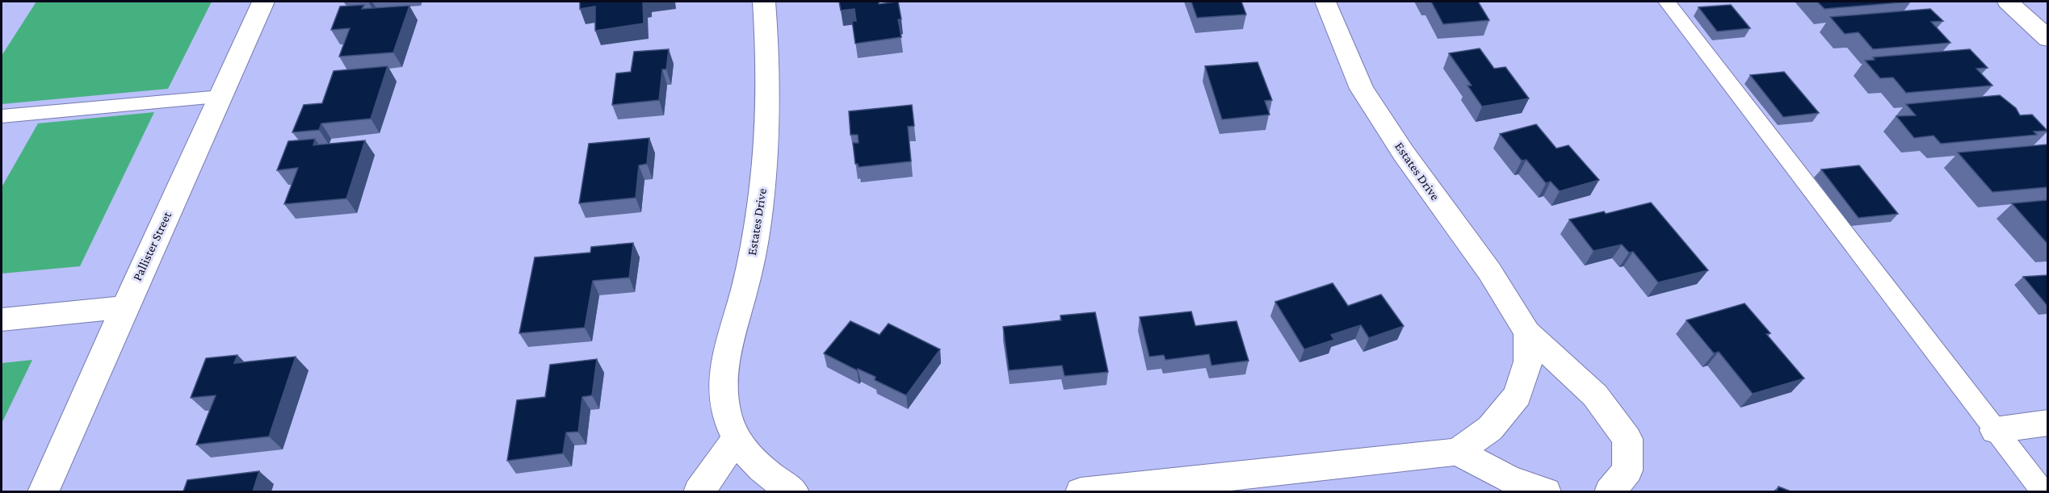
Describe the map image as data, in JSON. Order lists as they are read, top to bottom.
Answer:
{
  "streets": {
    "street": ["Estates Drive", "Pallister Street"]
  }
}
